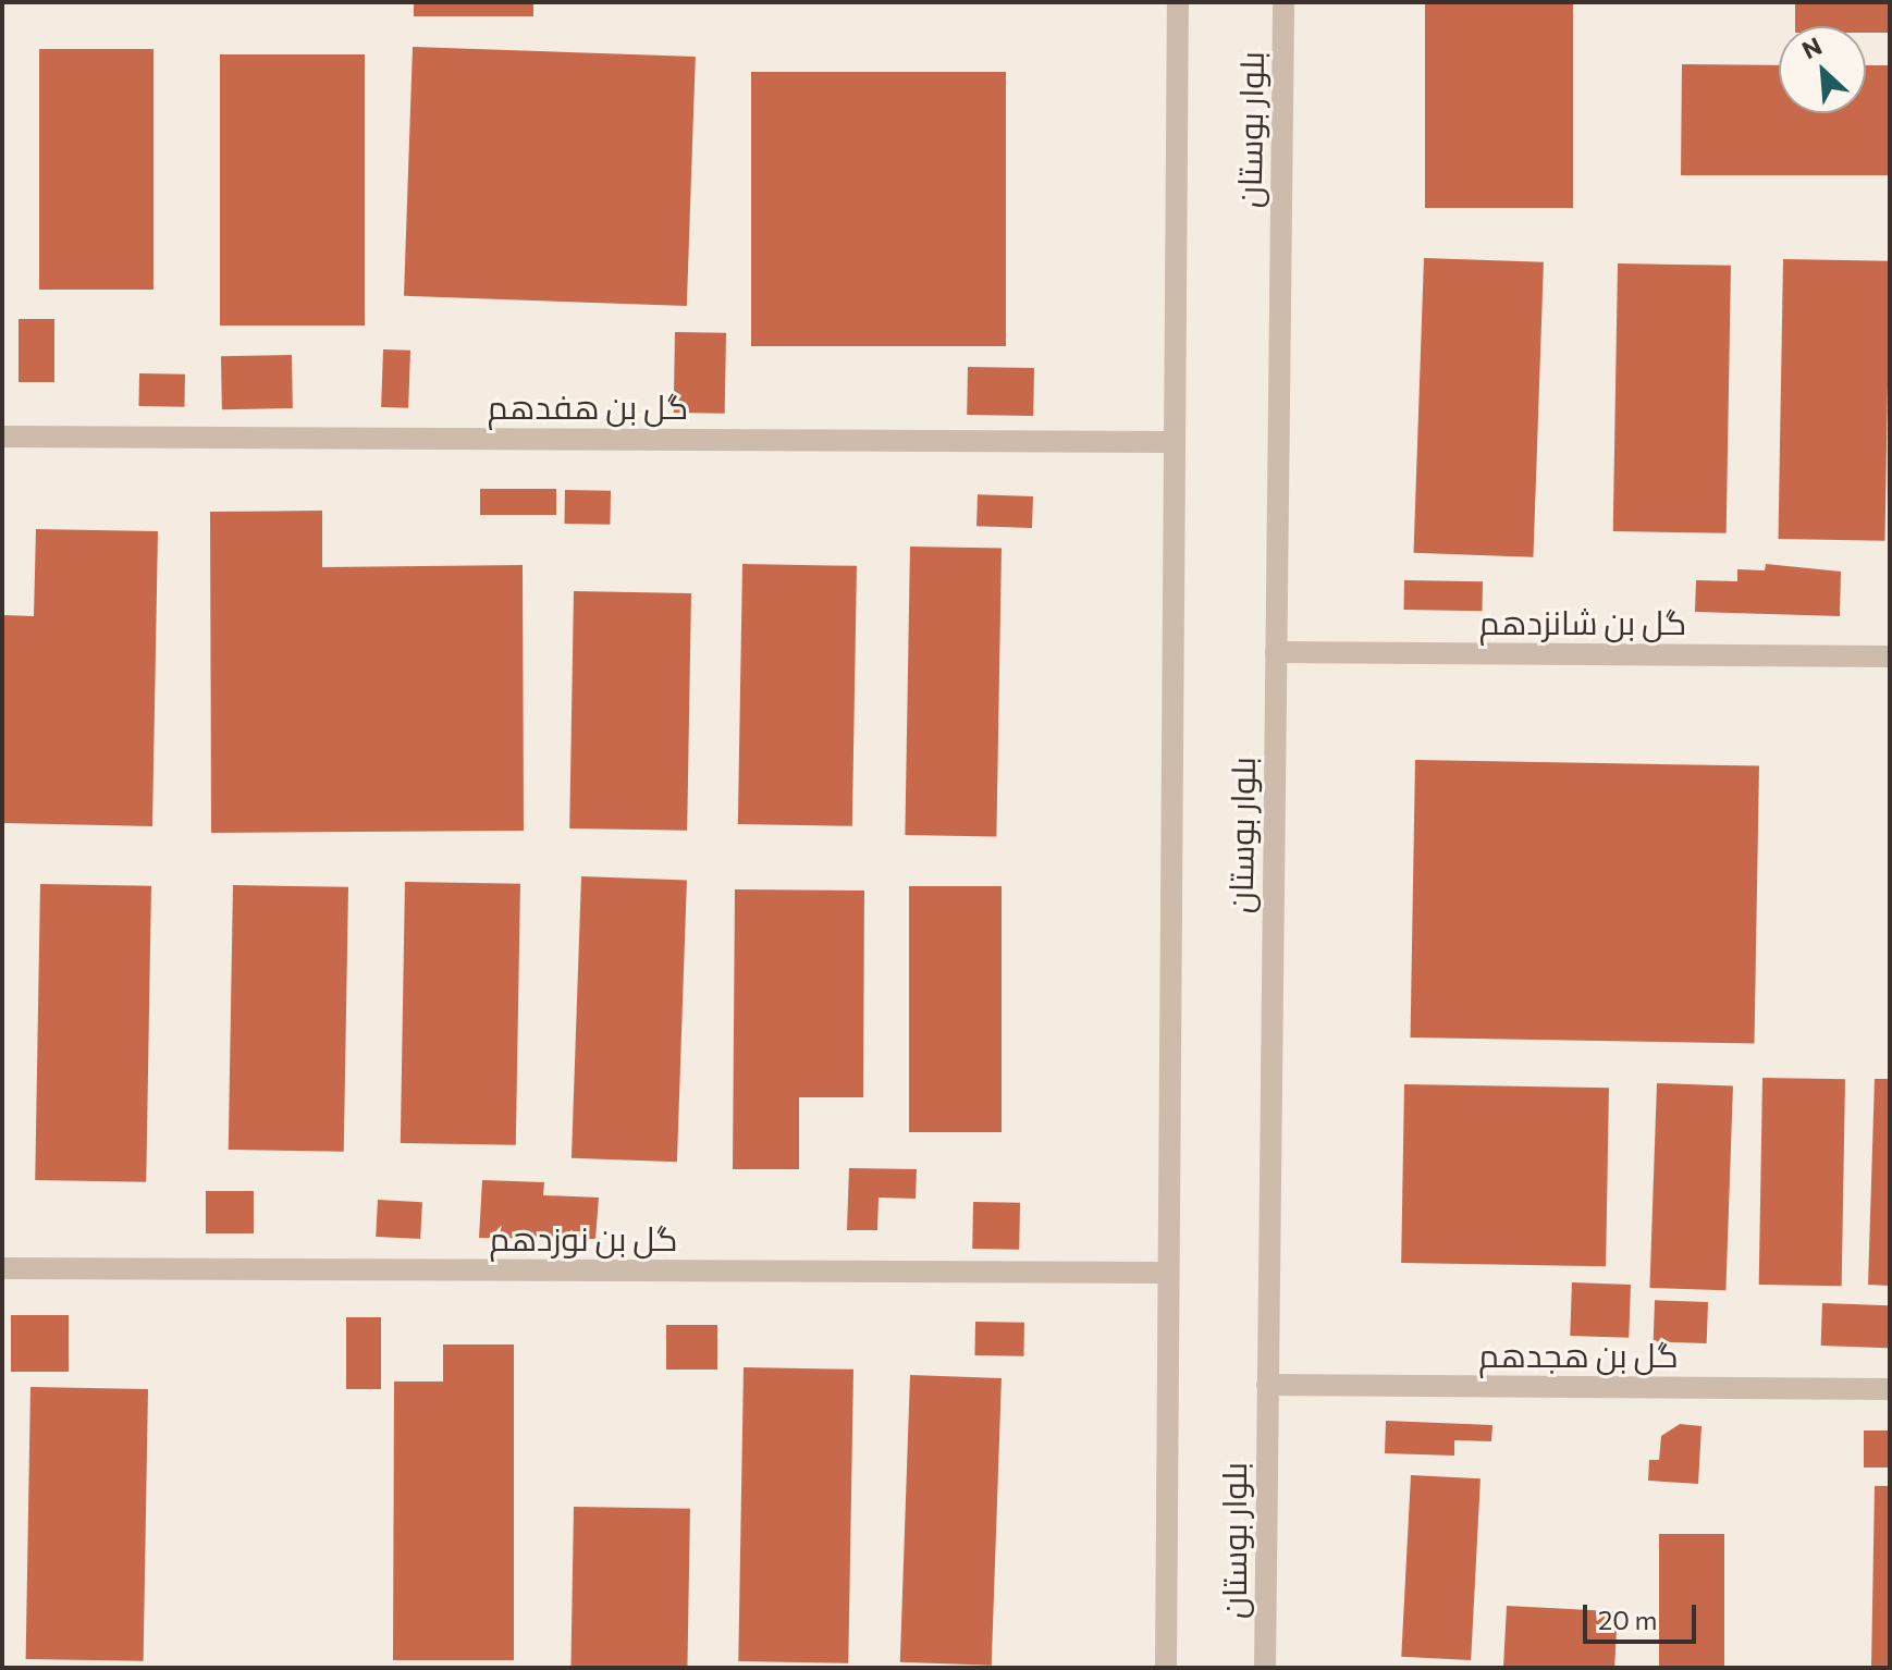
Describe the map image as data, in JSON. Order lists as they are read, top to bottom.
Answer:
{
  "streets": {
    "street": [
      "بلوار بوستان",
      "گل بن هفدهم",
      "گل بن شانزدهم",
      "گل بن نوزدهم",
      "گل بن هجدهم"
    ]
  },
  "crossings": [
    ["بلوار بوستان", "گل بن هفدهم"],
    ["بلوار بوستان", "گل بن شانزدهم"],
    ["بلوار بوستان", "گل بن نوزدهم"],
    ["بلوار بوستان", "گل بن هجدهم"]
  ],
  "scale_bar": "20 m",
  "north": "top left"
}
